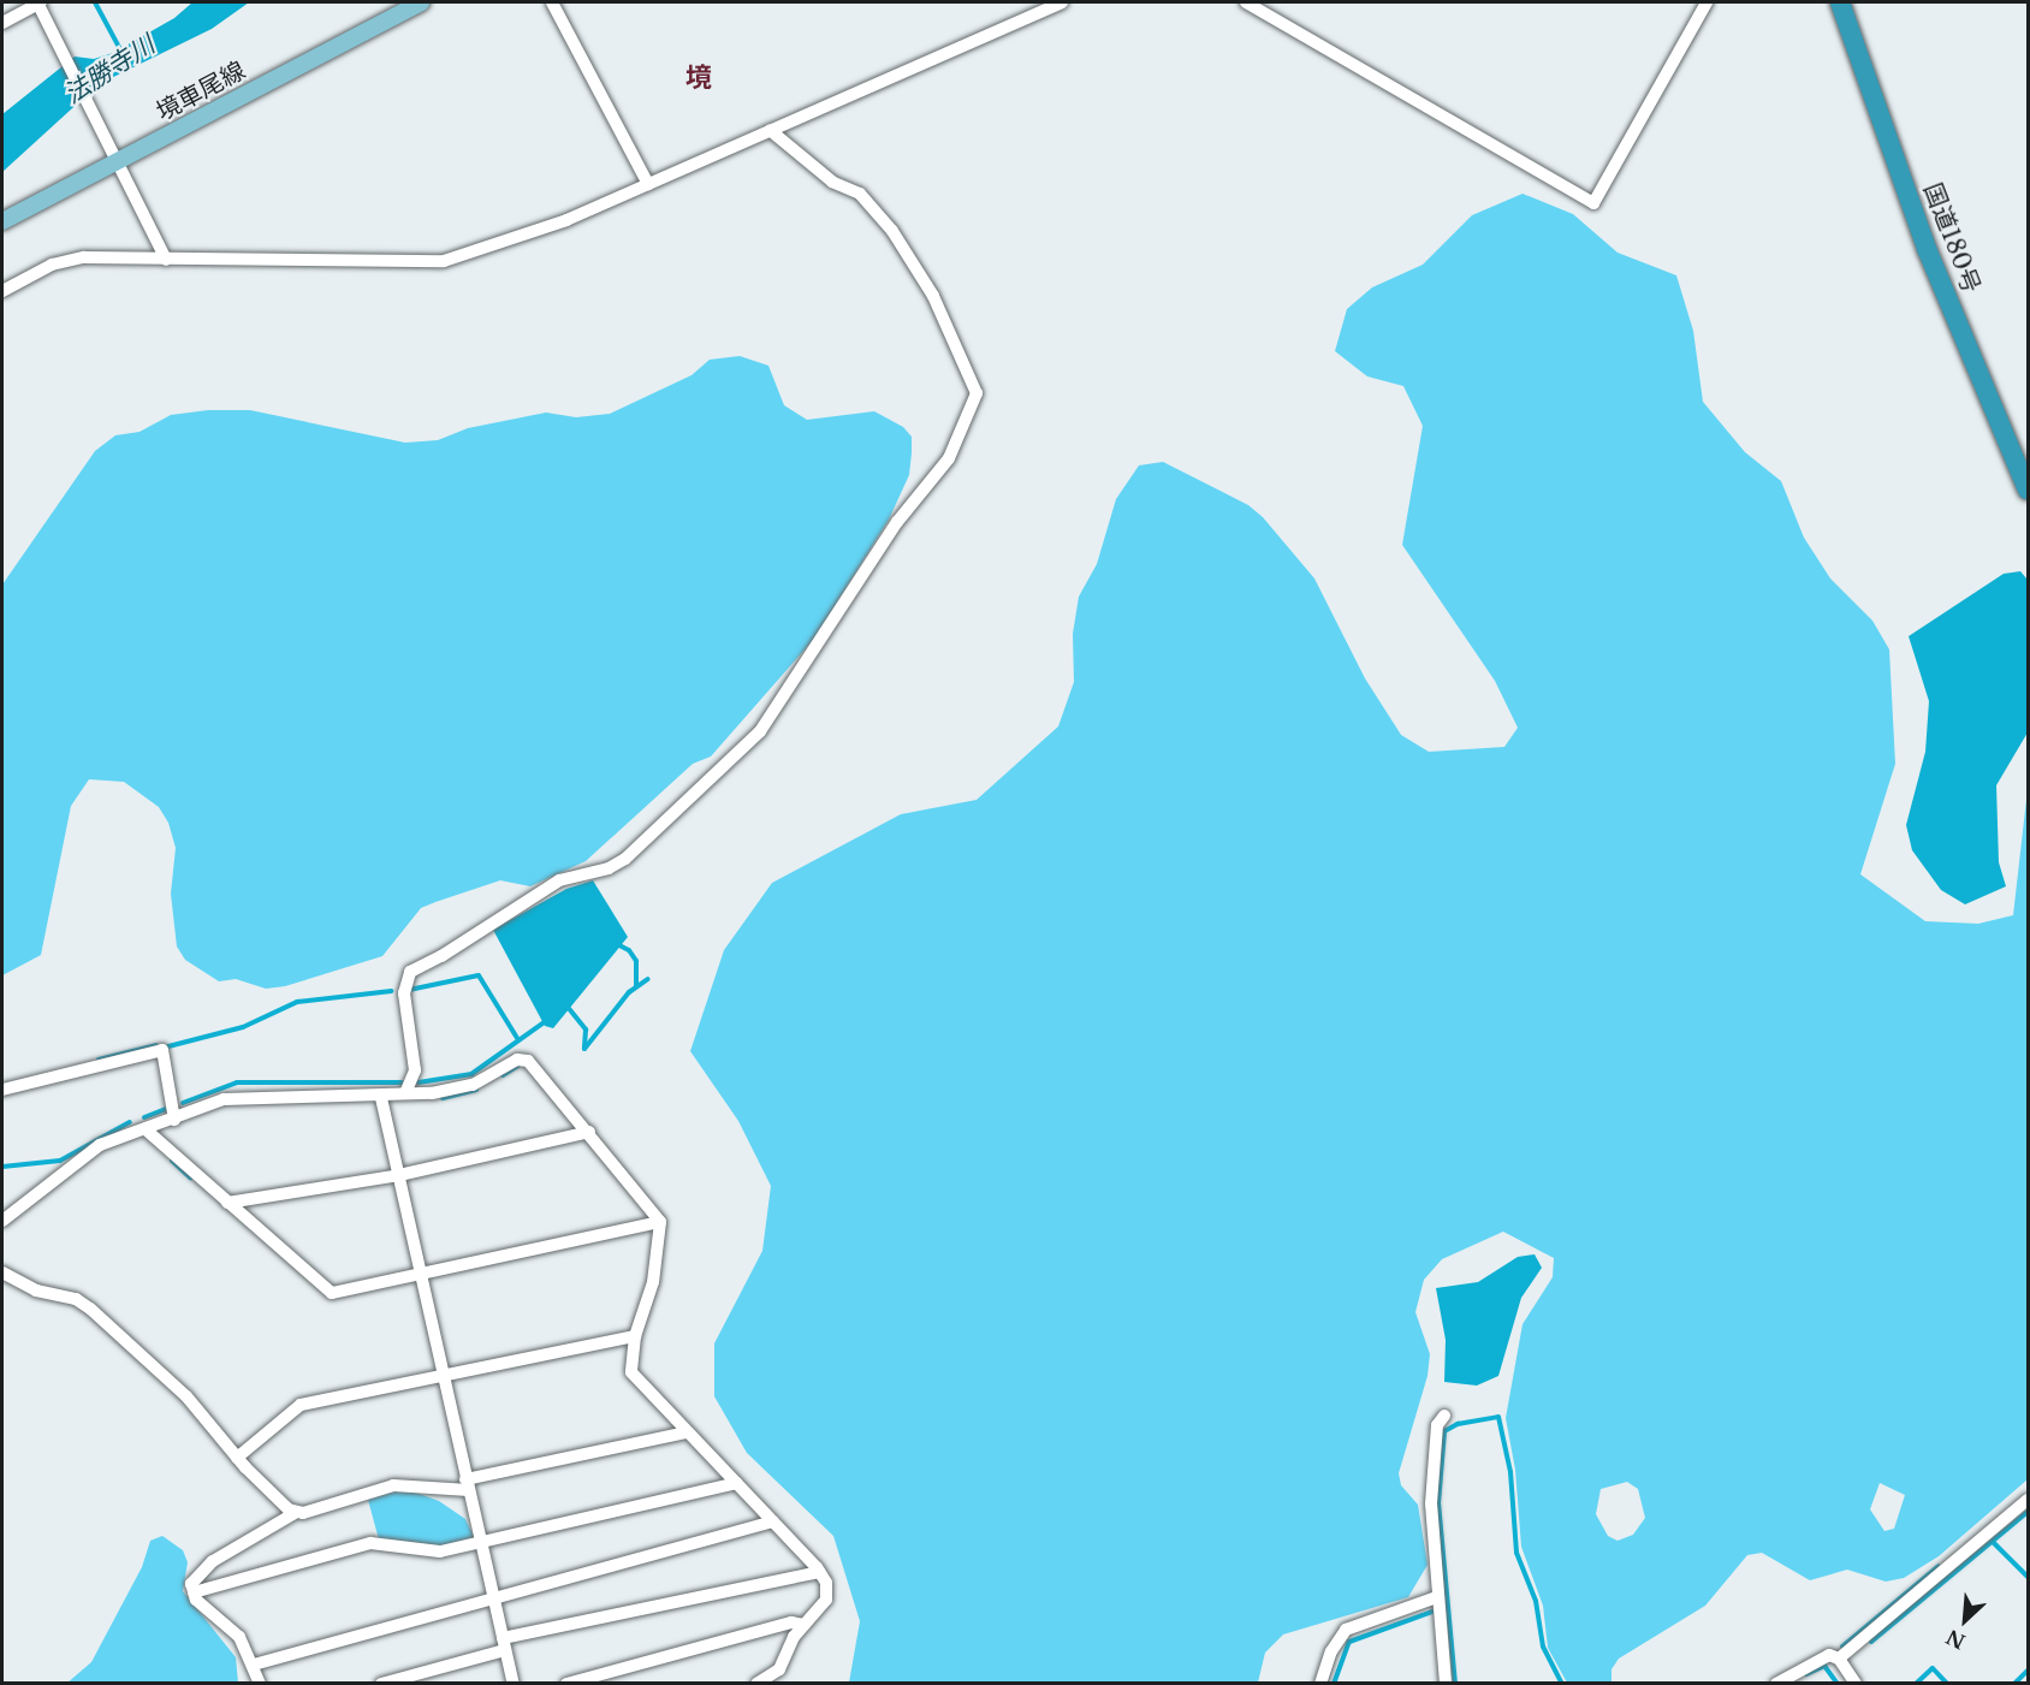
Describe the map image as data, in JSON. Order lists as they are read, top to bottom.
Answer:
{
  "streets": {
    "highway": ["国道180号"],
    "main road": ["境車尾線"]
  },
  "districts": ["境"],
  "water": ["法勝寺川"],
  "north": "bottom left"
}
